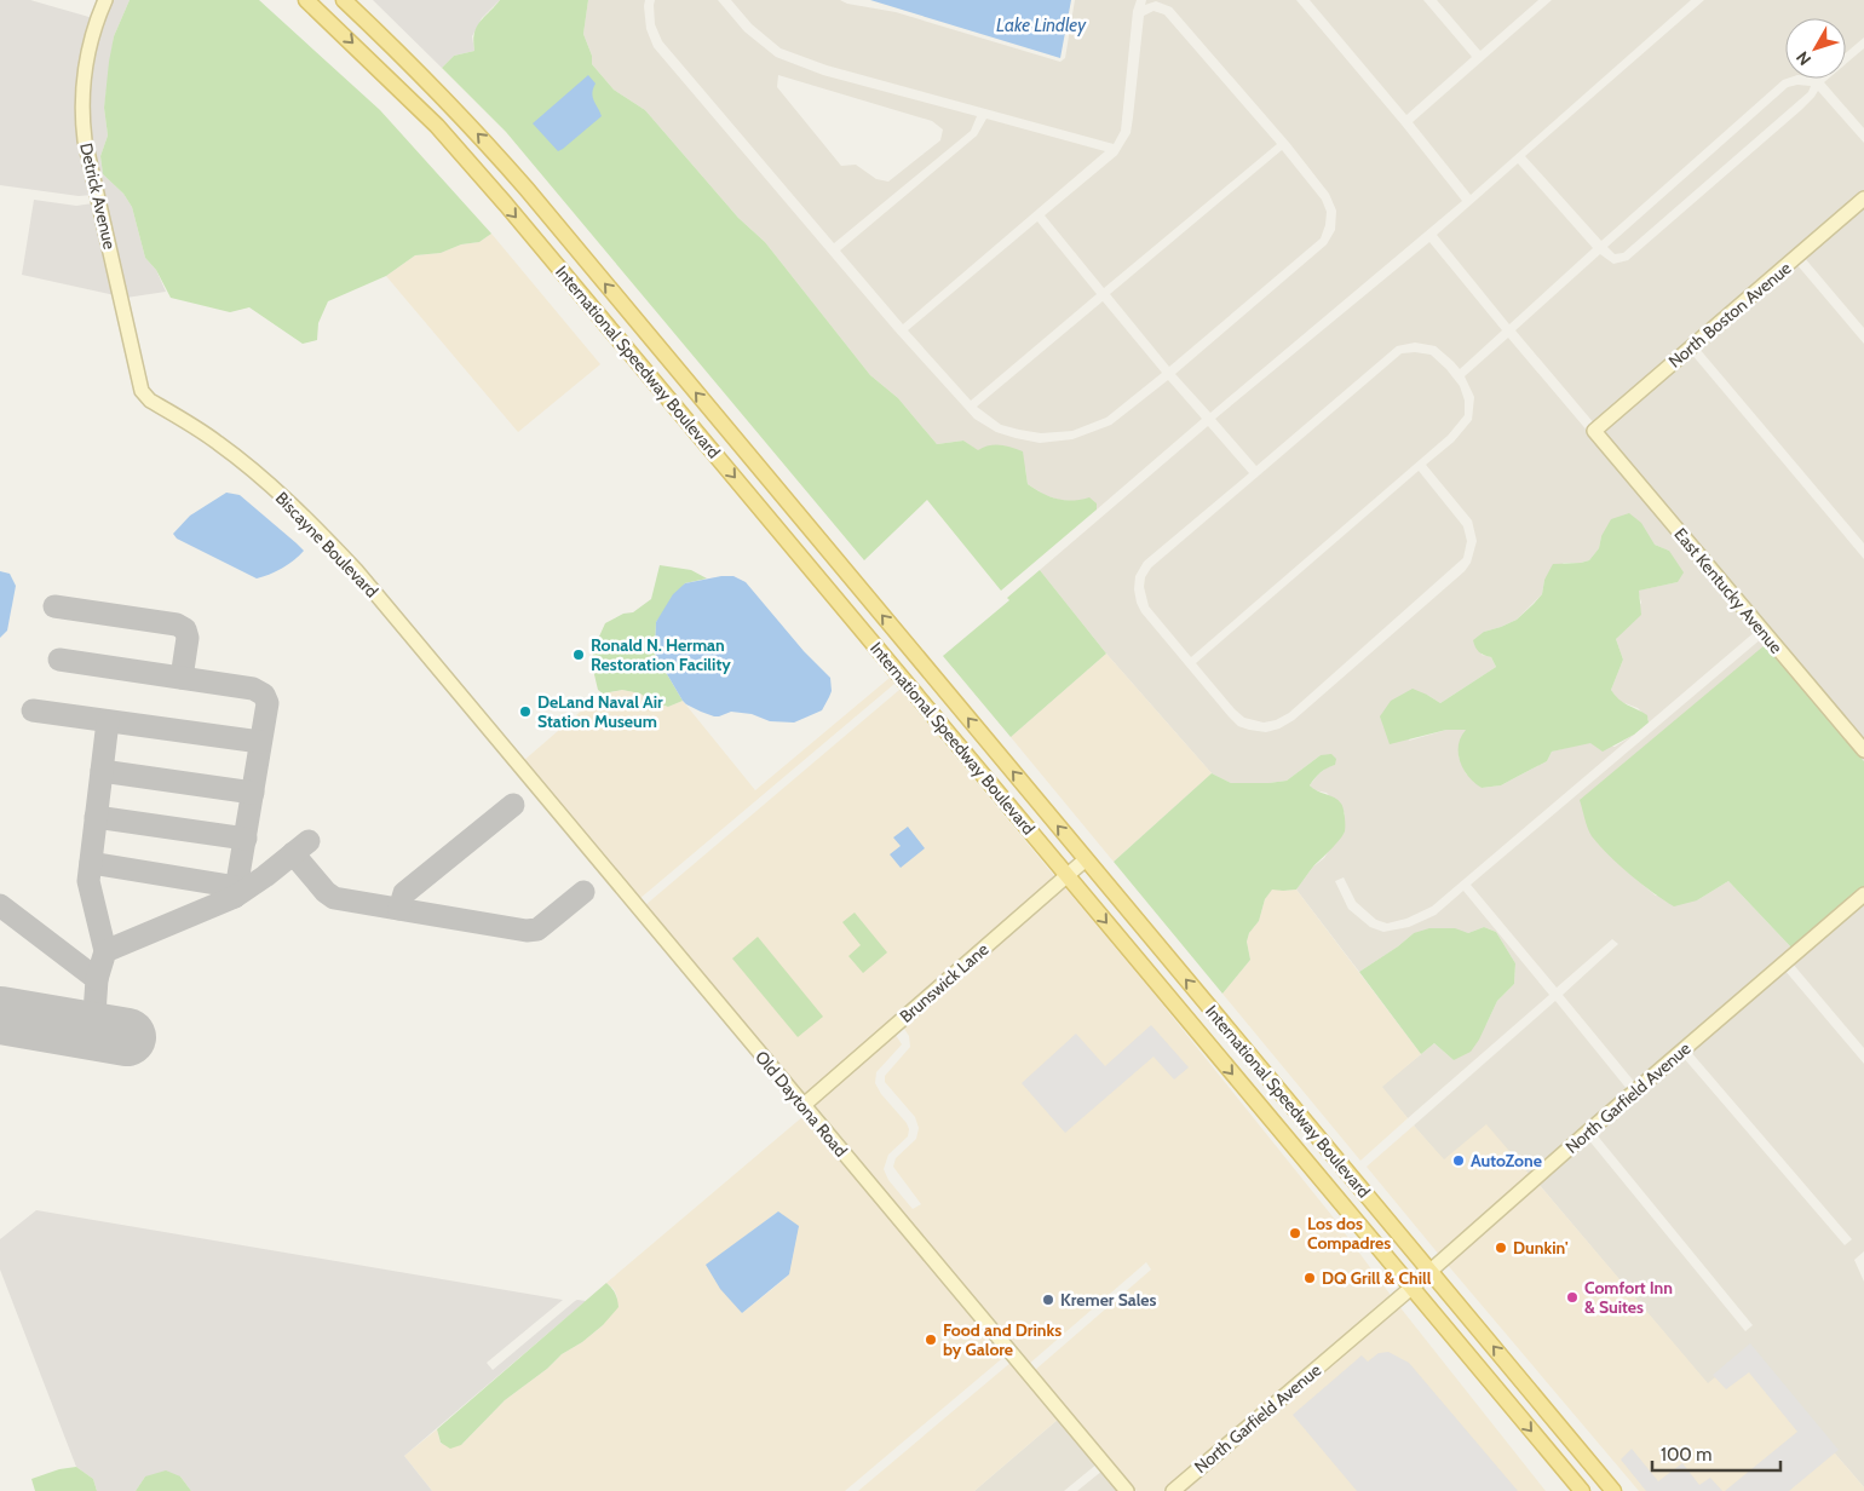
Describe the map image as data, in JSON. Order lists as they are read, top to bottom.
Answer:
{
  "streets": {
    "main road": ["International Speedway Boulevard"],
    "street": [
      "Detrick Avenue",
      "North Boston Avenue",
      "Biscayne Boulevard",
      "East Kentucky Avenue",
      "Brunswick Lane",
      "North Garfield Avenue",
      "Old Daytona Road"
    ]
  },
  "crossings": [
    ["Detrick Avenue", "Biscayne Boulevard"],
    ["North Boston Avenue", "East Kentucky Avenue"],
    ["International Speedway Boulevard", "Brunswick Lane"],
    ["International Speedway Boulevard", "North Garfield Avenue"],
    ["Biscayne Boulevard", "Old Daytona Road"],
    ["Brunswick Lane", "Old Daytona Road"]
  ],
  "water": ["Lake Lindley"],
  "places": [
    "Ronald N. Herman Restoration Facility",
    "DeLand Naval Air Station Museum",
    "AutoZone",
    "Los dos Compadres",
    "Dunkin'",
    "DQ Grill & Chill",
    "Comfort Inn & Suites",
    "Kremer Sales",
    "Food and Drinks by Galore"
  ],
  "scale_bar": "100 m",
  "north": "bottom left"
}
